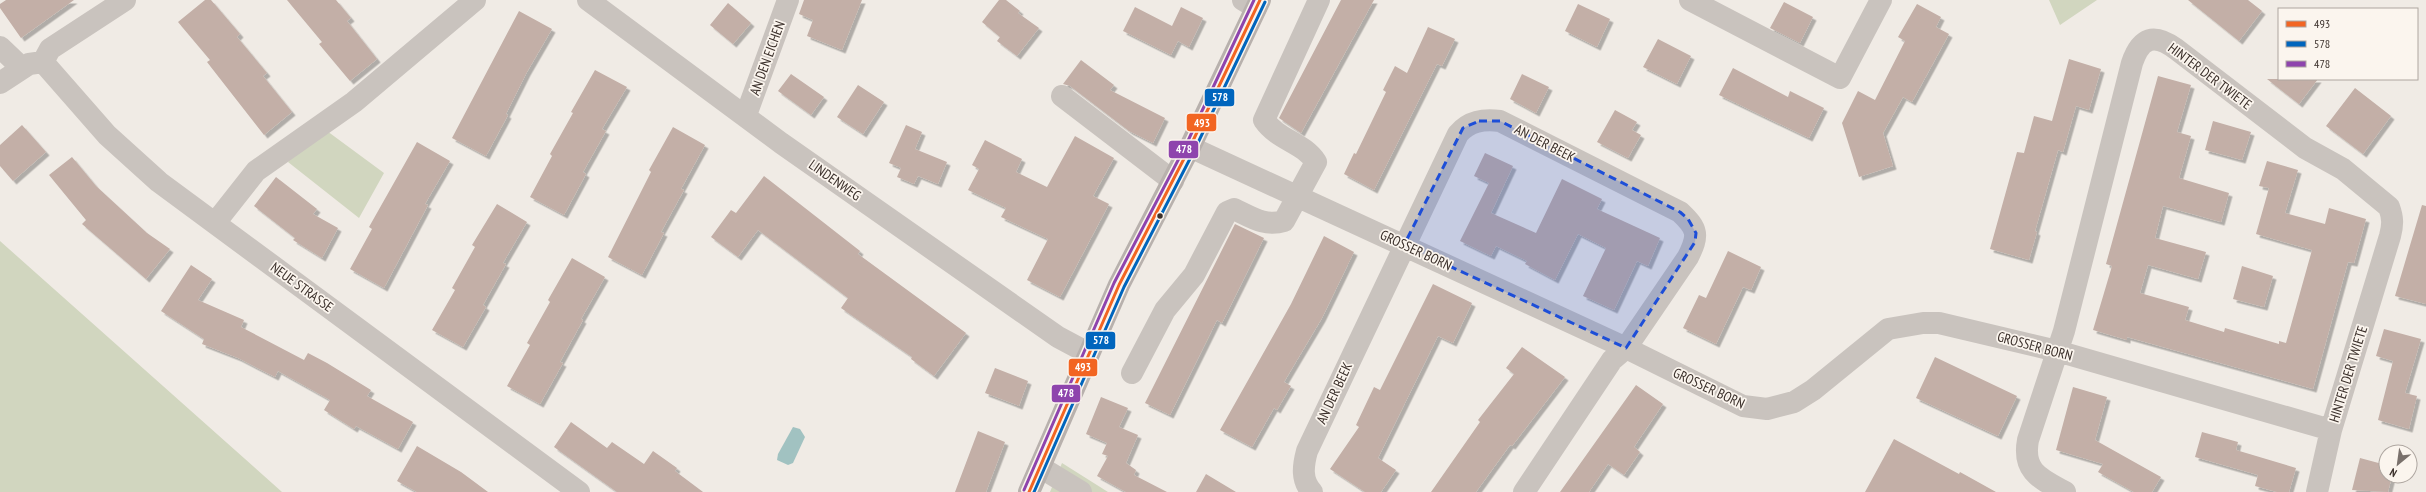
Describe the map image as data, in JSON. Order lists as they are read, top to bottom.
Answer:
{
  "streets": {
    "street": [
      "AN DEN EICHEN",
      "HINTER DER TWIETE",
      "AN DER BEEK",
      "LINDENWEG",
      "GROSSER BORN",
      "NEUE STRASSE"
    ]
  },
  "crossings": [
    ["AN DEN EICHEN", "LINDENWEG"],
    ["HINTER DER TWIETE", "GROSSER BORN"],
    ["AN DER BEEK", "GROSSER BORN"]
  ],
  "lines": ["transit line 493", "transit line 478", "transit line 578"],
  "legend": ["493", "578", "478"],
  "north": "bottom left"
}
